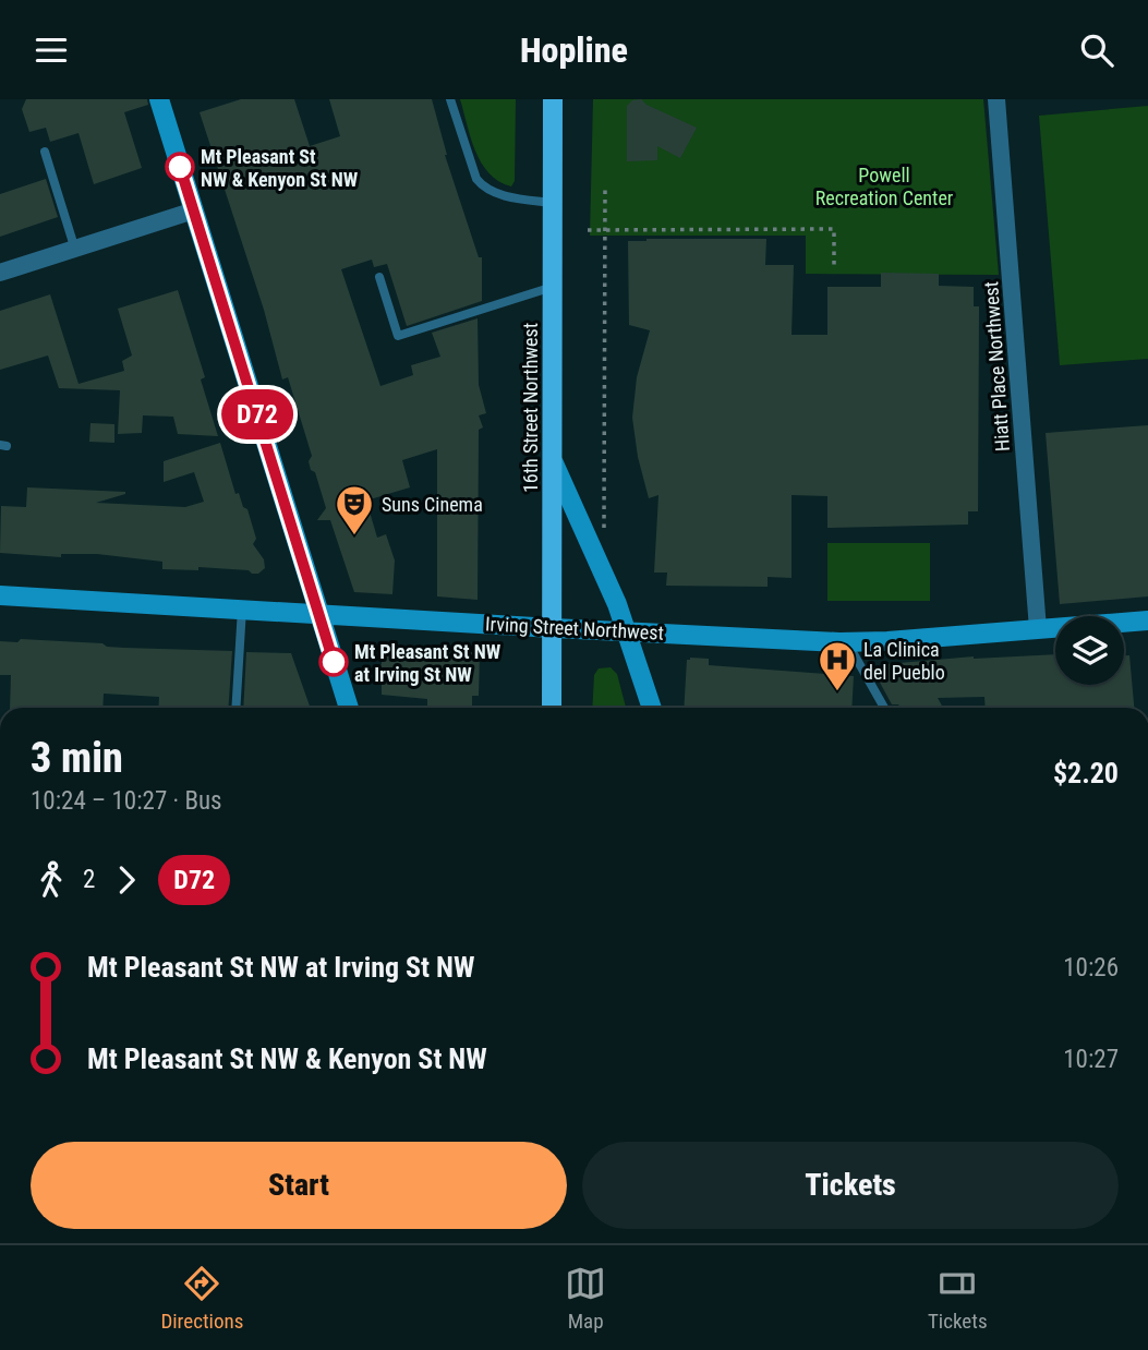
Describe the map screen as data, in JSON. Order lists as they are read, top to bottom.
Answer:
{
  "streets": {
    "main road": ["16th Street Northwest", "Irving Street Northwest"],
    "street": ["Hiatt Place Northwest"]
  },
  "crossings": [
    ["Hiatt Place Northwest", "Irving Street Northwest"],
    ["16th Street Northwest", "Irving Street Northwest"]
  ],
  "parks": ["Powell Recreation Center"],
  "places": {
    "other": ["Mt Pleasant St NW & Kenyon St NW", "Mt Pleasant St NW at Irving St NW"],
    "theatre": ["Suns Cinema"],
    "hospital": ["La Clinica del Pueblo"]
  },
  "lines": ["bus line D72"],
  "page": {
    "header": "Hopline",
    "on_map": "D72",
    "heading": ["3 min", "10:24 – 10:27 · Bus", "$2.20"],
    "legs": ["2", "D72"],
    "list": [
      {
        "name": "Mt Pleasant St NW at Irving St NW",
        "value": "10:26"
      },
      {
        "name": "Mt Pleasant St NW & Kenyon St NW",
        "value": "10:27"
      }
    ],
    "buttons": ["Start", "Tickets"],
    "tabs": ["Directions", "Map", "Tickets"]
  }
}
